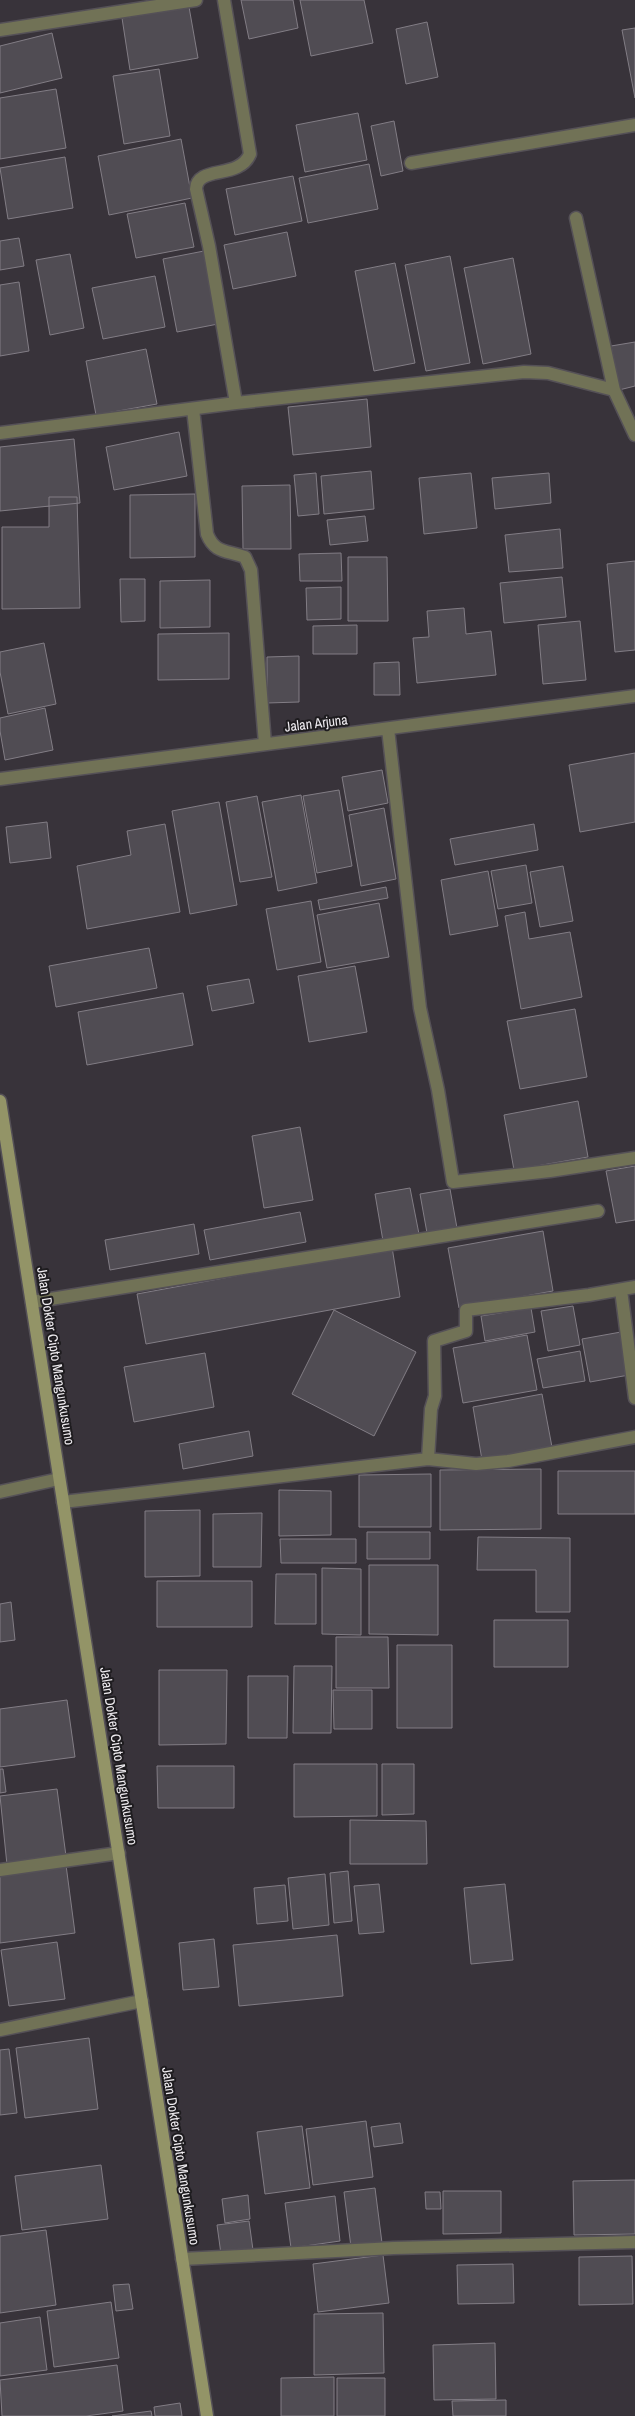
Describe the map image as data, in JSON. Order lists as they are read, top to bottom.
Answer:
{
  "streets": {
    "street": ["Jalan Arjuna", "Jalan Dokter Cipto Mangunkusumo"]
  }
}
